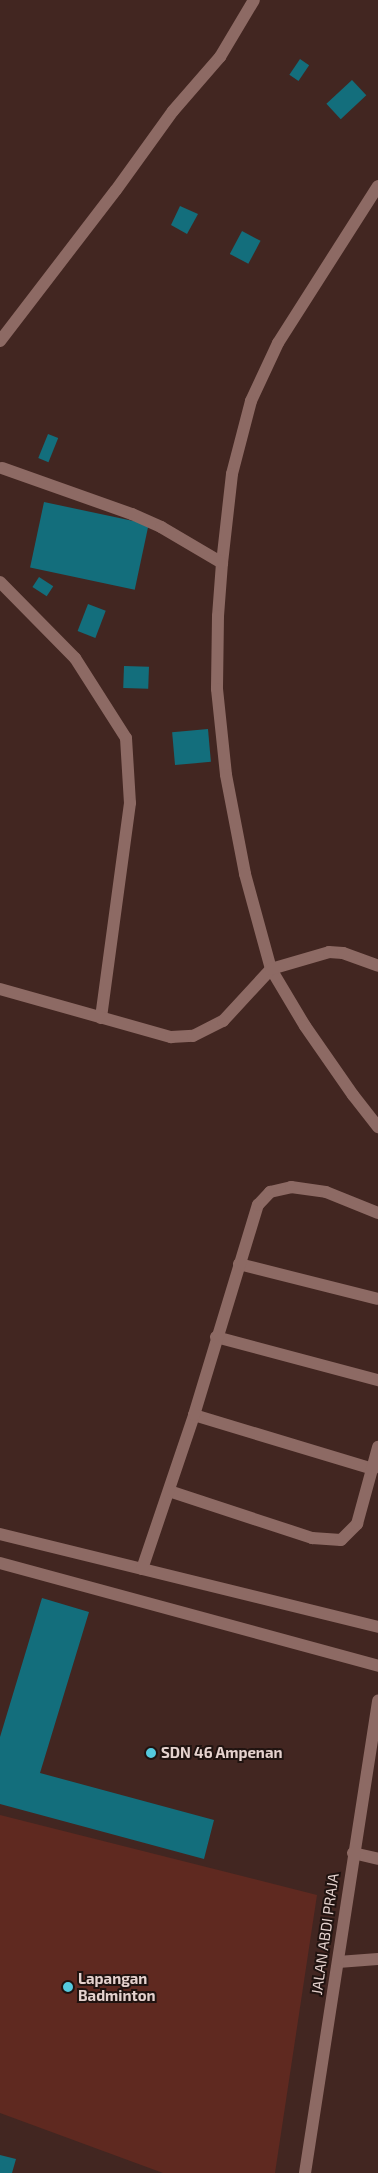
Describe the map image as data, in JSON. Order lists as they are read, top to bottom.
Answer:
{
  "streets": {
    "street": ["JALAN ABDI PRAJA"]
  },
  "places": ["SDN 46 Ampenan", "Lapangan Badminton"]
}
